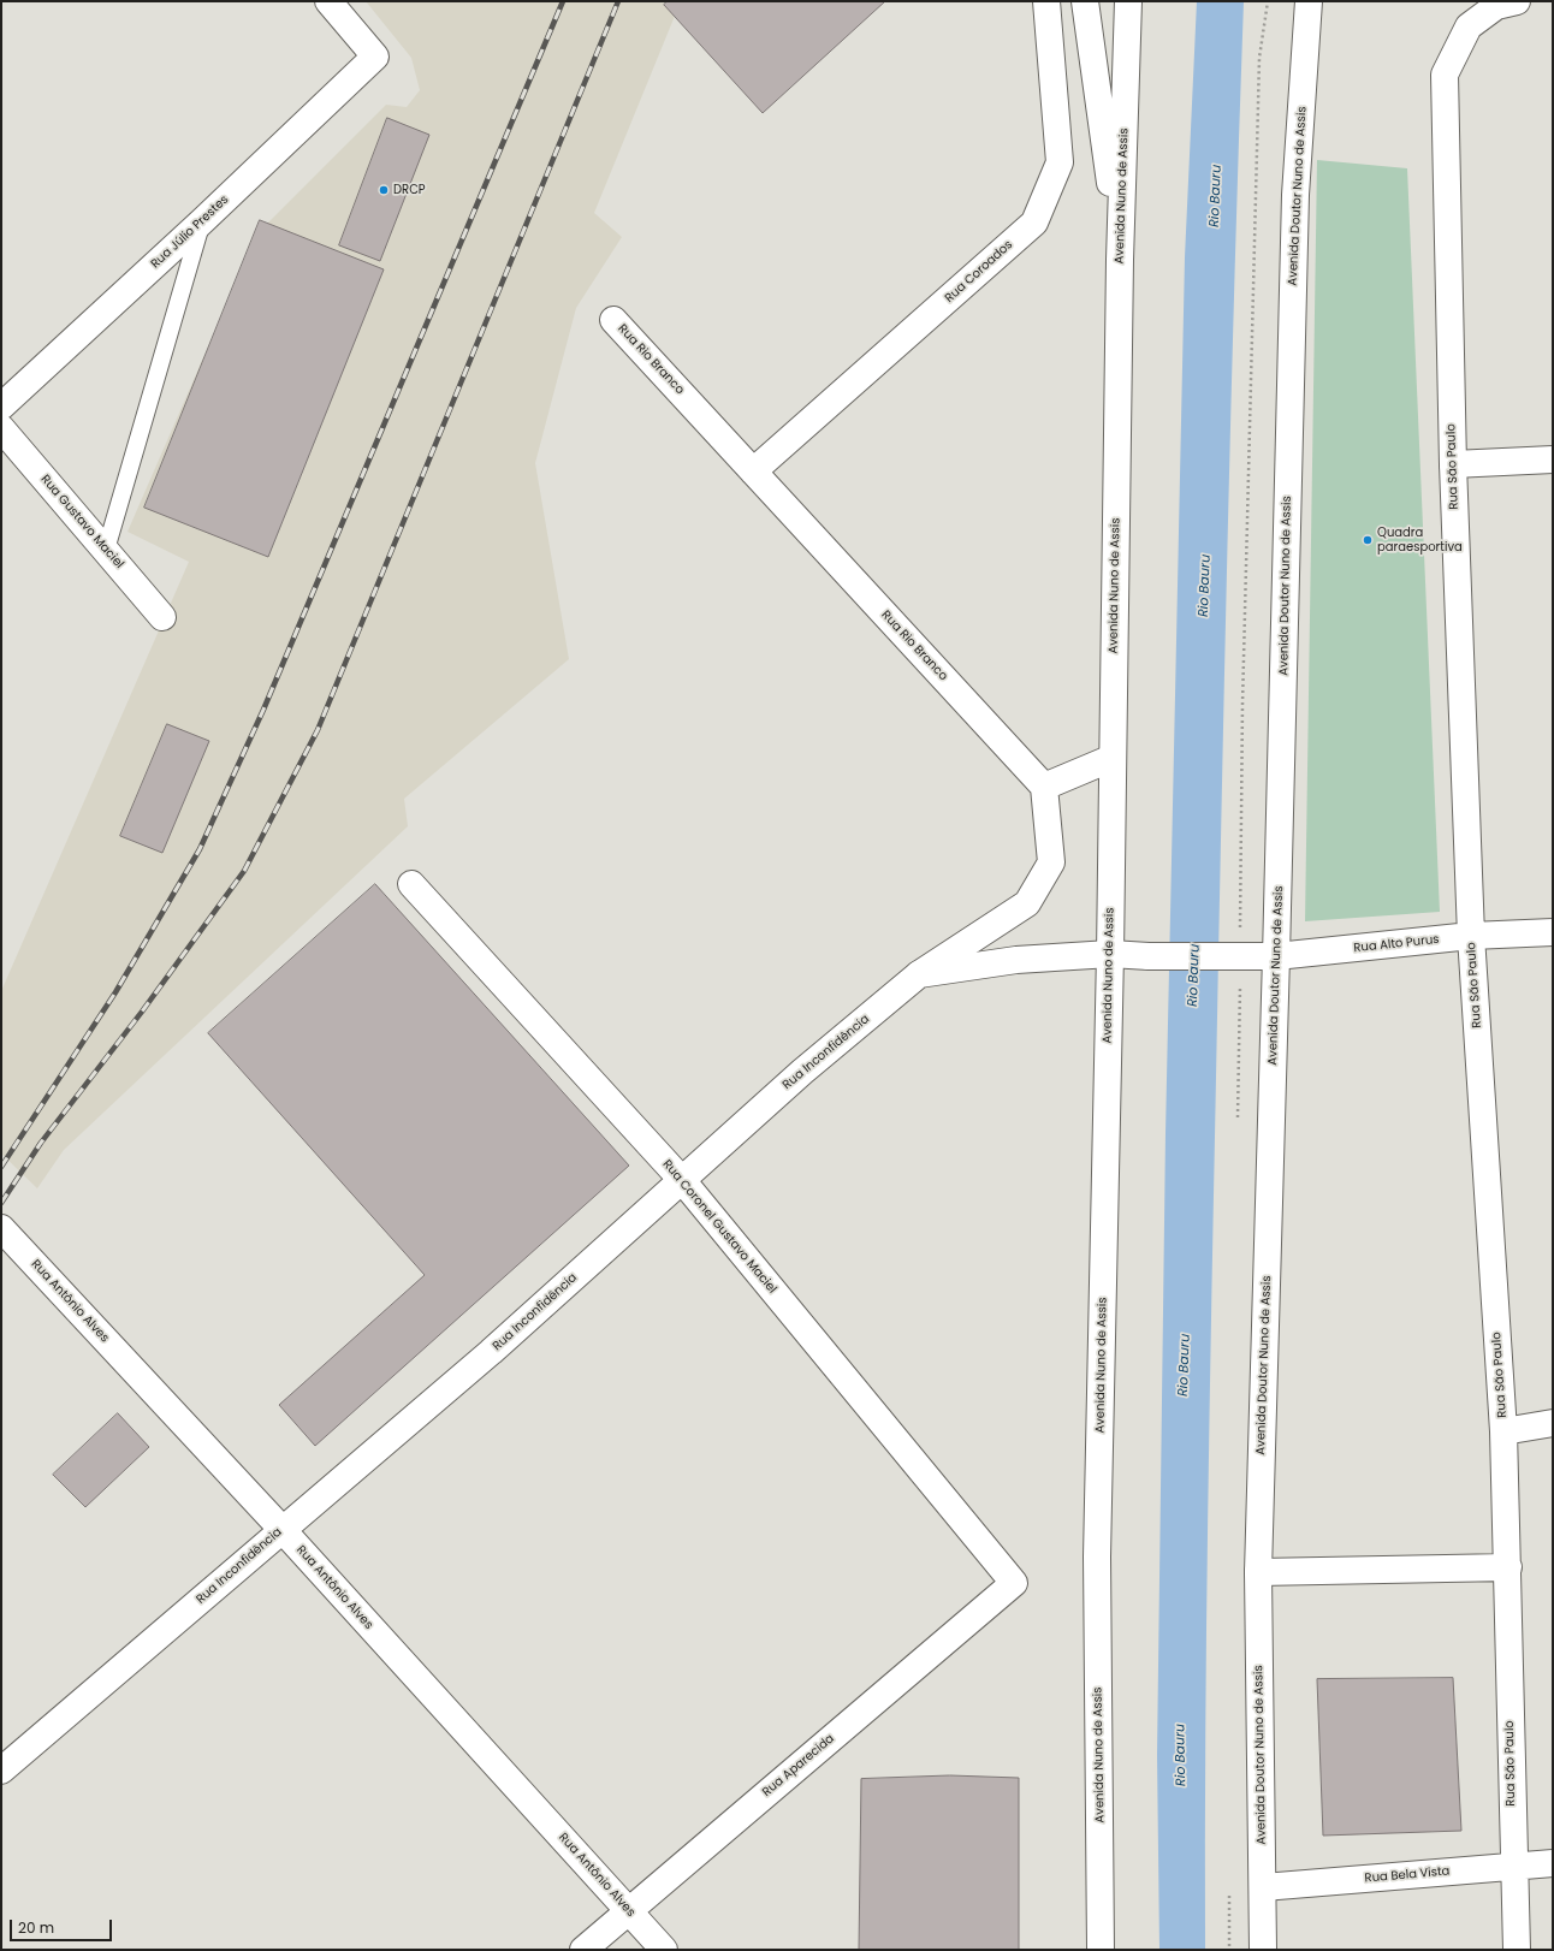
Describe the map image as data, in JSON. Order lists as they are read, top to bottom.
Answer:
{
  "streets": {
    "street": [
      "Avenida Nuno de Assis",
      "Avenida Doutor Nuno de Assis",
      "Rua Júlio Prestes",
      "Rua Coroados",
      "Rua Rio Branco",
      "Rua São Paulo",
      "Rua Gustavo Maciel",
      "Rua Alto Purus",
      "Rua Inconfidência",
      "Rua Coronel Gustavo Maciel",
      "Rua Antônio Alves",
      "Rua Aparecida",
      "Rua Bela Vista"
    ]
  },
  "crossings": [
    ["Avenida Nuno de Assis", "Rua Alto Purus"],
    ["Avenida Doutor Nuno de Assis", "Rua Alto Purus"],
    ["Avenida Doutor Nuno de Assis", "Rua Bela Vista"],
    ["Rua Coroados", "Rua Rio Branco"],
    ["Rua São Paulo", "Rua Alto Purus"],
    ["Rua São Paulo", "Rua Bela Vista"],
    ["Rua Inconfidência", "Rua Coronel Gustavo Maciel"],
    ["Rua Inconfidência", "Rua Antônio Alves"],
    ["Rua Coronel Gustavo Maciel", "Rua Aparecida"],
    ["Rua Antônio Alves", "Rua Aparecida"]
  ],
  "water": ["Rio Bauru"],
  "places": ["DRCP", "Quadra paraesportiva"],
  "scale_bar": "20 m"
}
